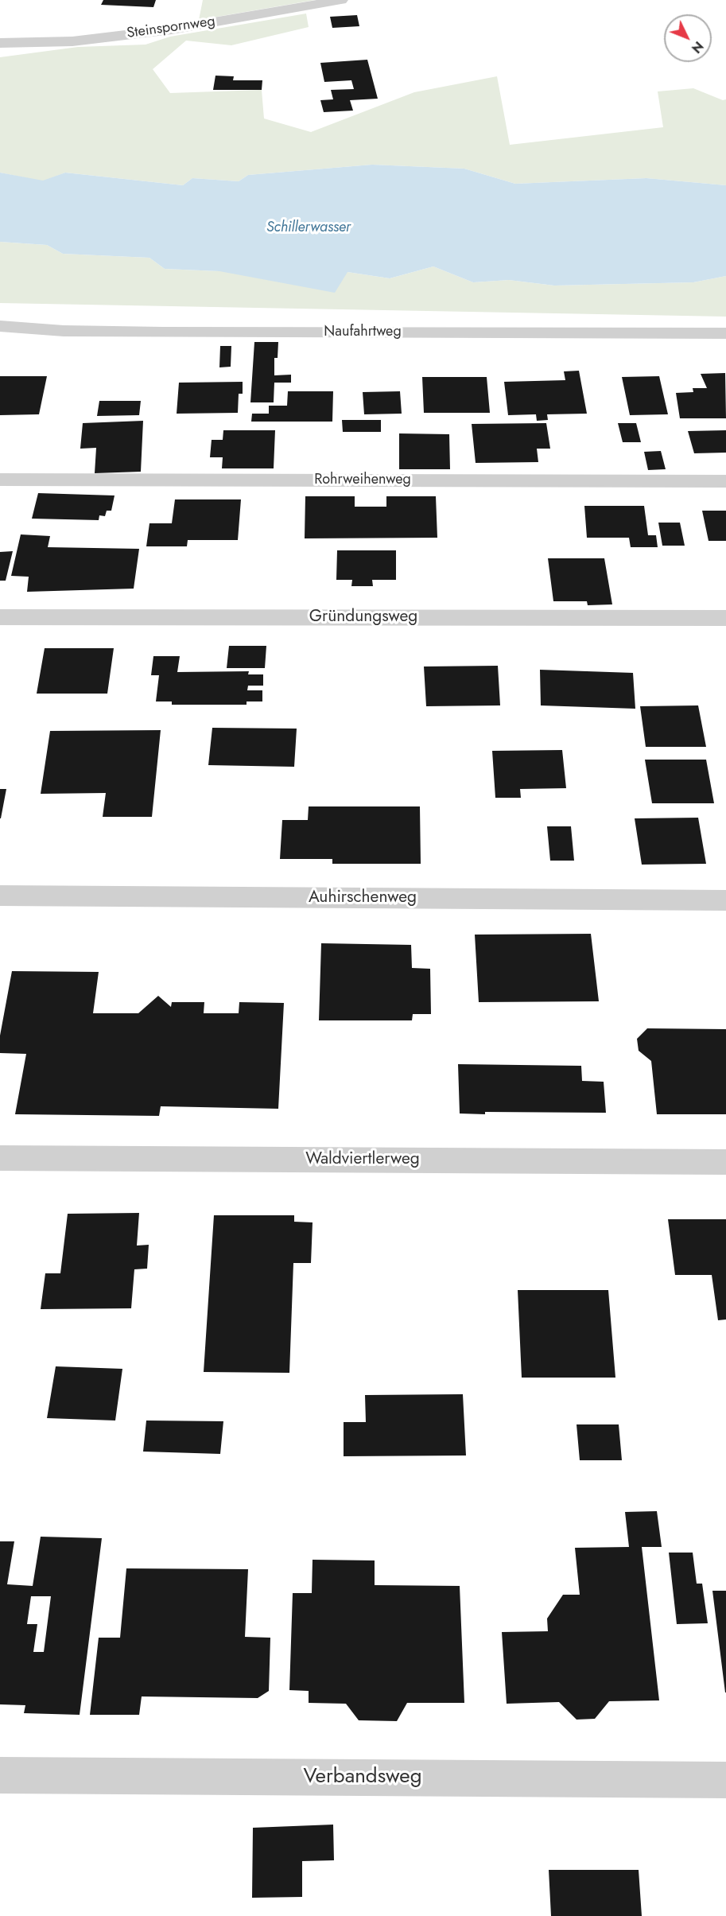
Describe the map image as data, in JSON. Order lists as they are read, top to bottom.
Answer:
{
  "streets": {
    "street": [
      "Steinspornweg",
      "Naufahrtweg",
      "Rohrweihenweg",
      "Gründungsweg",
      "Auhirschenweg",
      "Waldviertlerweg",
      "Verbandsweg"
    ]
  },
  "water": ["Schillerwasser"],
  "north": "bottom right"
}
